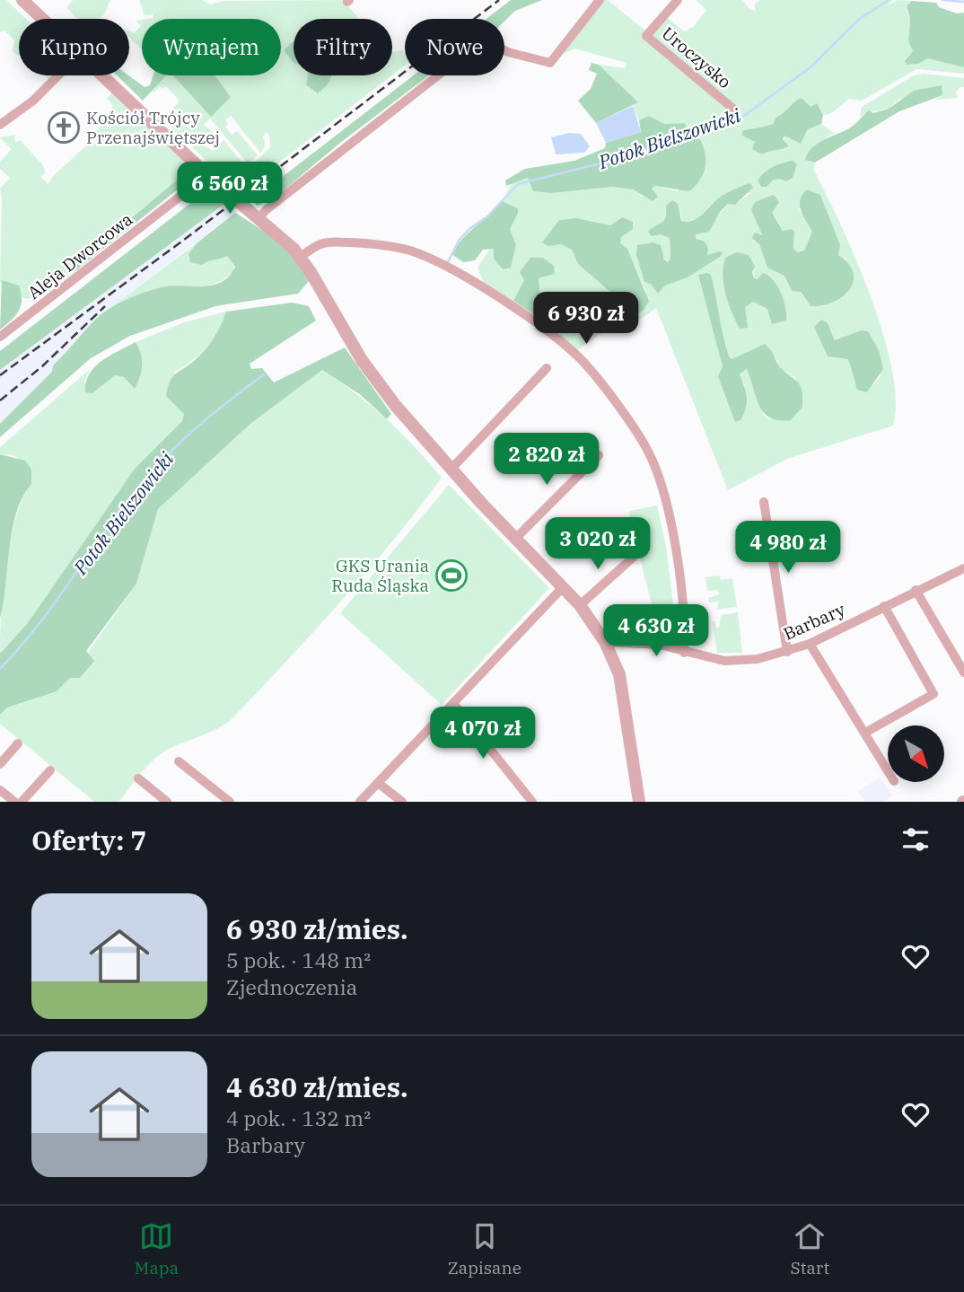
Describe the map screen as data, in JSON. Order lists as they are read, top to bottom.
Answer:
{
  "streets": {
    "street": ["Uroczysko", "Aleja Dworcowa", "Barbary"]
  },
  "water": ["Potok Bielszowicki"],
  "places": {
    "church": ["Kościół Trójcy Przenajświętszej"],
    "sports": ["GKS Urania Ruda Śląska"]
  },
  "north": "bottom right",
  "page": {
    "chip": [
      "Kupno",
      "Wynajem",
      "Filtry",
      "Nowe"
    ],
    "price": [
      "6 560 zł",
      "6 930 zł",
      "2 820 zł",
      "3 020 zł",
      "4 980 zł",
      "4 630 zł",
      "4 070 zł"
    ],
    "heading": "Oferty: 7",
    "list": [
      {
        "name": "6 930 zł/mies.",
        "note": "5 pok. · 148 m² · Zjednoczenia"
      },
      {
        "name": "4 630 zł/mies.",
        "note": "4 pok. · 132 m² · Barbary"
      }
    ],
    "tabs": ["Mapa", "Zapisane", "Start"]
  }
}
